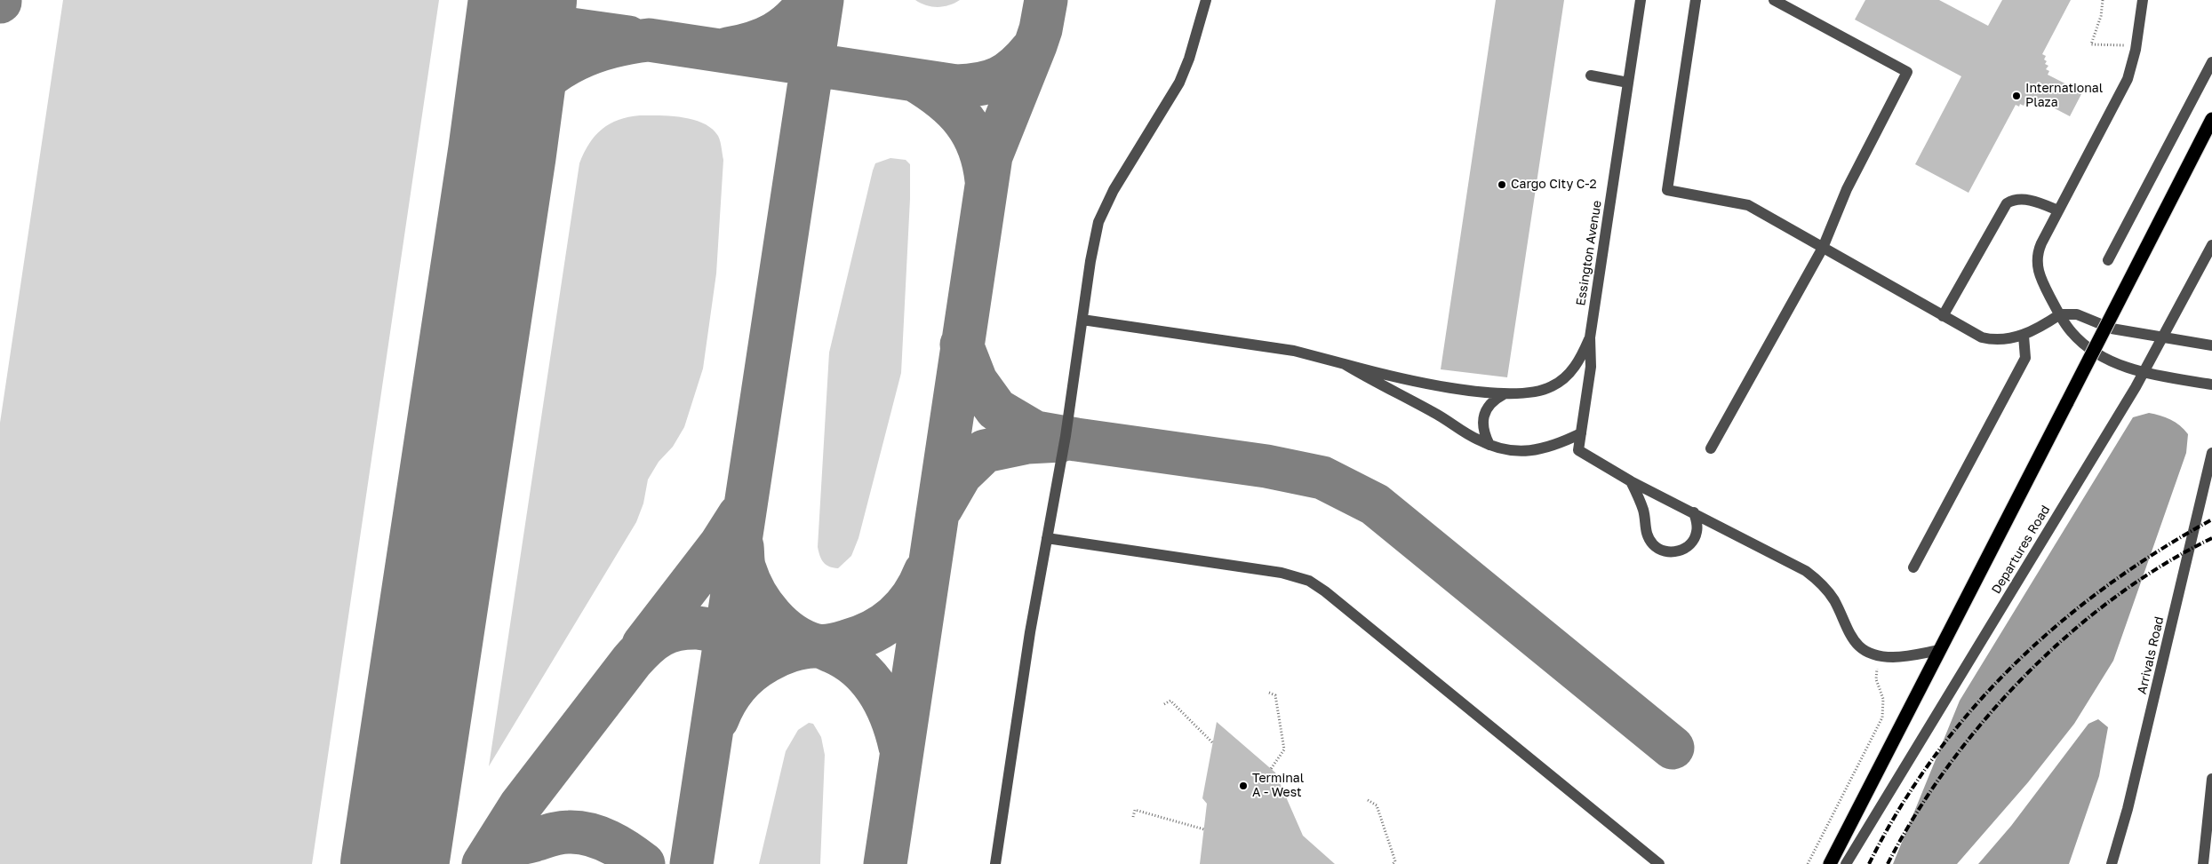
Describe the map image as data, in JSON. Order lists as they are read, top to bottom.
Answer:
{
  "streets": {
    "street": ["Essington Avenue", "Departures Road", "Arrivals Road"]
  },
  "places": ["International Plaza", "Cargo City C-2", "Terminal A - West"]
}
